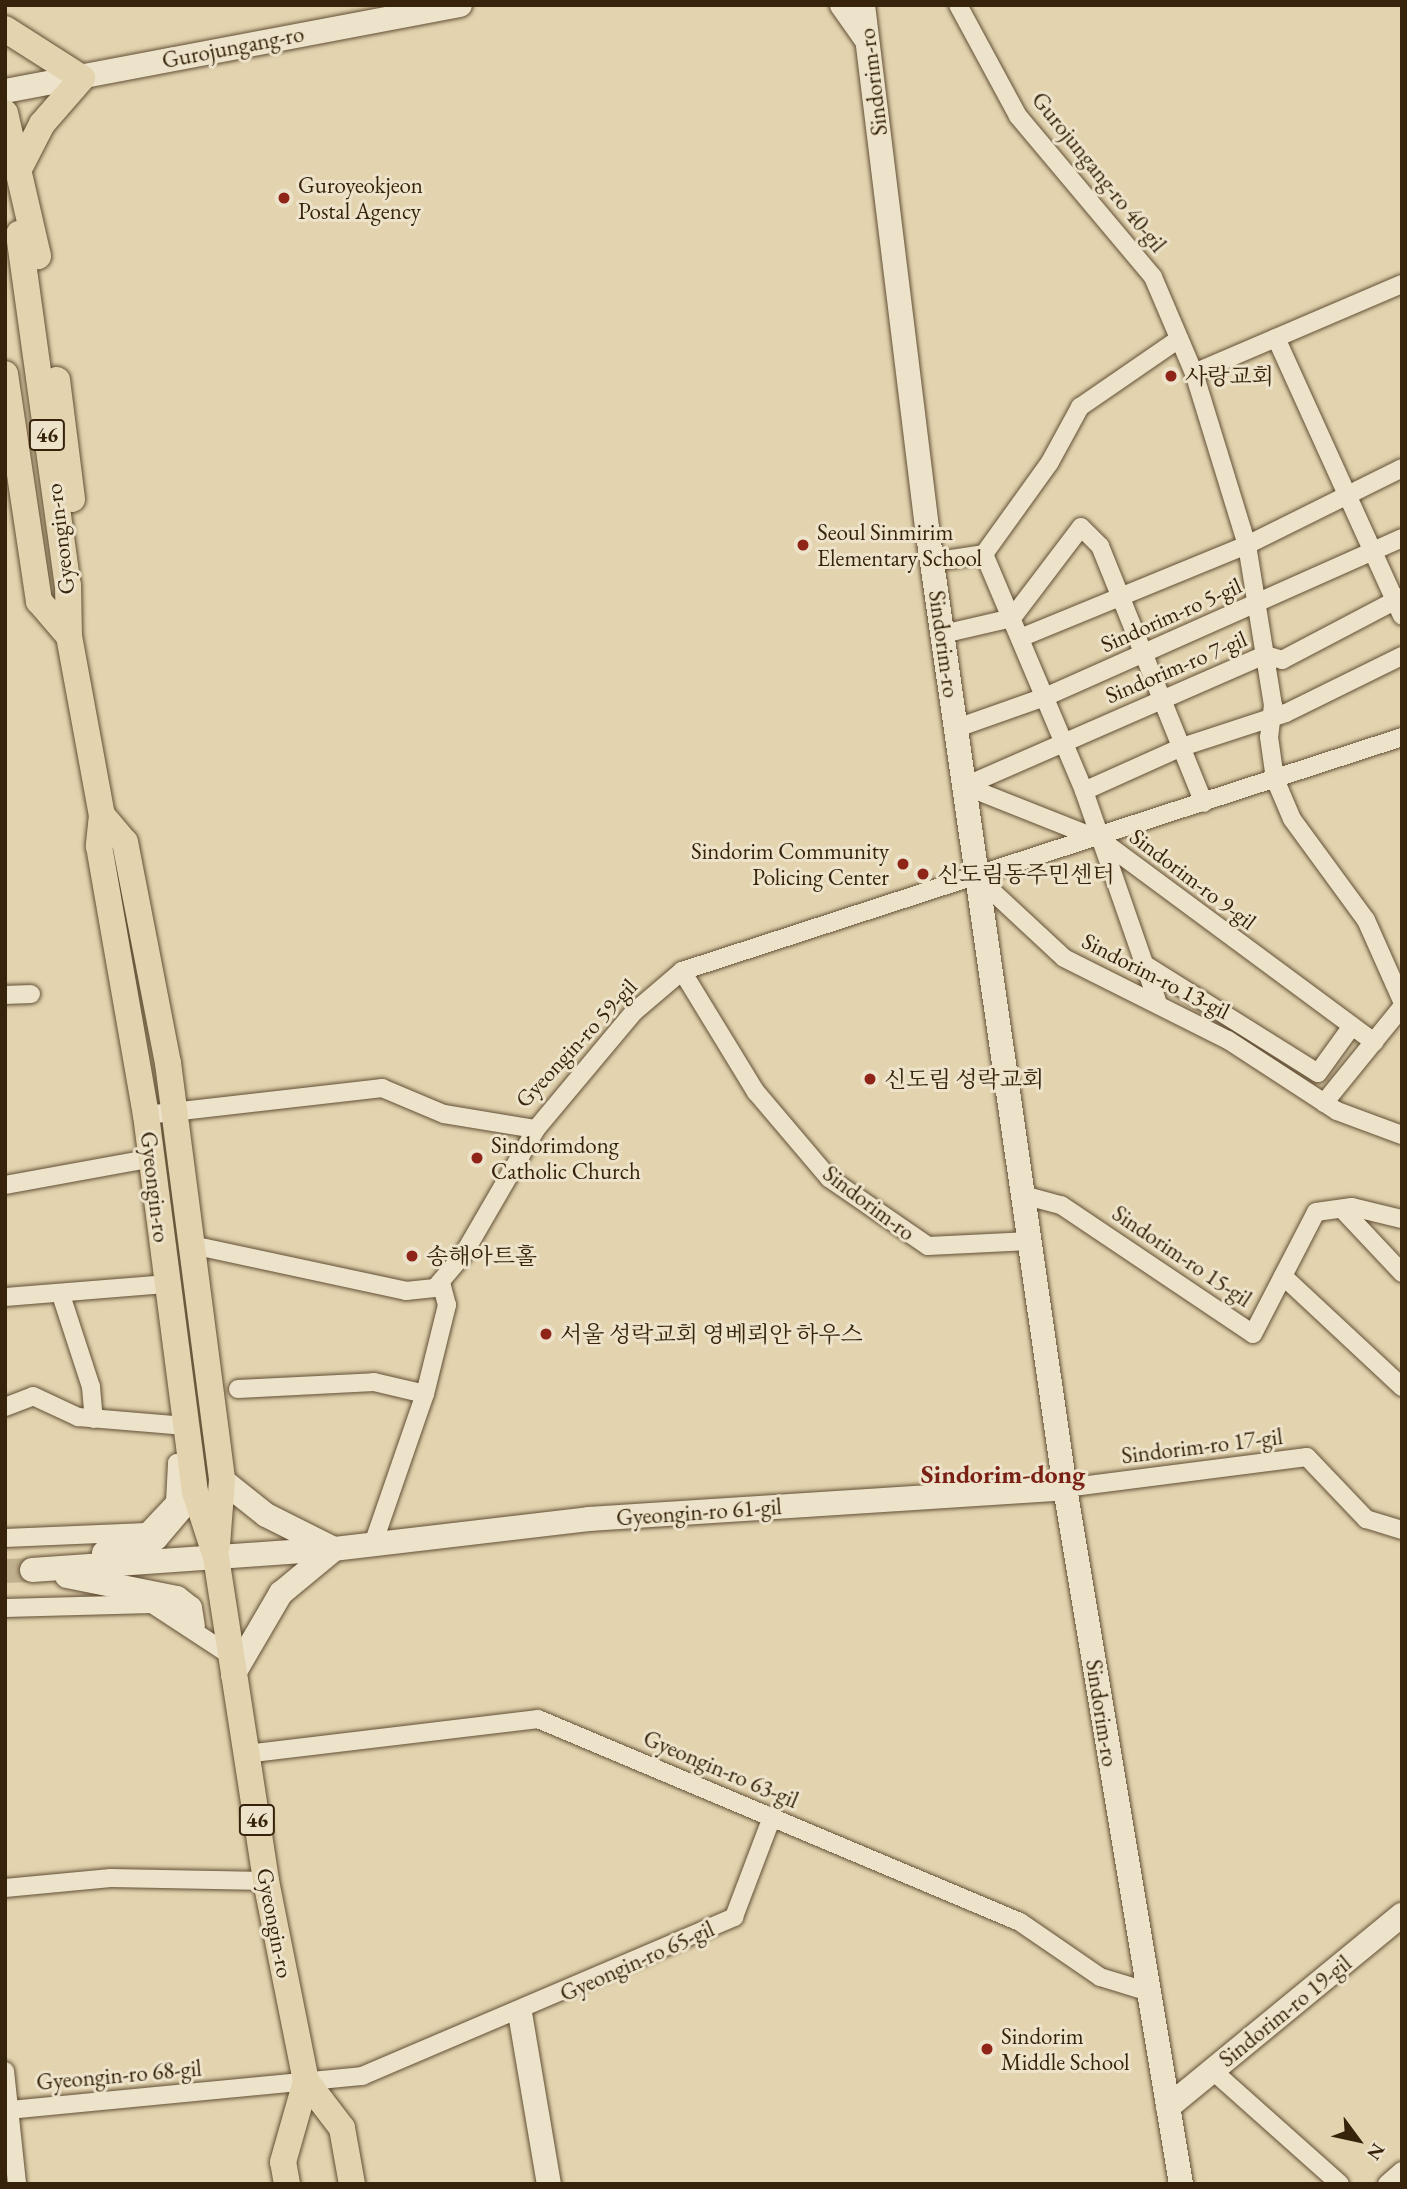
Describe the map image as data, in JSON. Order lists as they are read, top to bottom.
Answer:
{
  "streets": {
    "main road": ["46", "Gyeongin-ro"],
    "street": [
      "Gurojungang-ro",
      "Sindorim-ro",
      "Gurojungang-ro 40-gil",
      "Sindorim-ro 5-gil",
      "Sindorim-ro 7-gil",
      "Sindorim-ro 9-gil",
      "Sindorim-ro 13-gil",
      "Gyeongin-ro 59-gil",
      "Sindorim-ro 15-gil",
      "Sindorim-ro 17-gil",
      "Gyeongin-ro 61-gil",
      "Gyeongin-ro 63-gil",
      "Gyeongin-ro 65-gil",
      "Sindorim-ro 19-gil",
      "Gyeongin-ro 68-gil"
    ]
  },
  "crossings": [
    ["Sindorim-ro", "Sindorim-ro 5-gil"],
    ["Sindorim-ro", "Sindorim-ro 7-gil"],
    ["Sindorim-ro", "Sindorim-ro 9-gil"],
    ["Sindorim-ro", "Sindorim-ro 13-gil"],
    ["Sindorim-ro", "Gyeongin-ro 59-gil"],
    ["Sindorim-ro", "Sindorim-ro 15-gil"],
    ["Sindorim-ro", "Sindorim-ro 17-gil"],
    ["Sindorim-ro", "Gyeongin-ro 61-gil"],
    ["Sindorim-ro", "Gyeongin-ro 63-gil"],
    ["Sindorim-ro", "Sindorim-ro 19-gil"],
    ["Gurojungang-ro 40-gil", "Sindorim-ro 5-gil"],
    ["Gurojungang-ro 40-gil", "Sindorim-ro 7-gil"],
    ["Gurojungang-ro 40-gil", "Gyeongin-ro 59-gil"],
    ["Gyeongin-ro", "Gyeongin-ro 59-gil"],
    ["Gyeongin-ro", "Gyeongin-ro 61-gil"],
    ["Gyeongin-ro", "Gyeongin-ro 63-gil"],
    ["Gyeongin-ro", "Gyeongin-ro 65-gil"],
    ["Gyeongin-ro", "Gyeongin-ro 68-gil"],
    ["Sindorim-ro 7-gil", "Sindorim-ro 9-gil"],
    ["Sindorim-ro 9-gil", "Gyeongin-ro 59-gil"],
    ["Sindorim-ro 13-gil", "Gyeongin-ro 59-gil"],
    ["Sindorim-ro 17-gil", "Gyeongin-ro 61-gil"],
    ["Gyeongin-ro 63-gil", "Gyeongin-ro 65-gil"],
    ["Gyeongin-ro 65-gil", "Gyeongin-ro 68-gil"]
  ],
  "districts": ["Sindorim-dong"],
  "places": [
    "Guroyeokjeon Postal Agency",
    "사랑교회",
    "Seoul Sinmirim Elementary School",
    "Sindorim Community Policing Center",
    "신도림동주민센터",
    "신도림 성락교회",
    "Sindorimdong Catholic Church",
    "송해아트홀",
    "서울 성락교회 영베뢰안 하우스",
    "Sindorim Middle School"
  ],
  "north": "bottom right"
}
